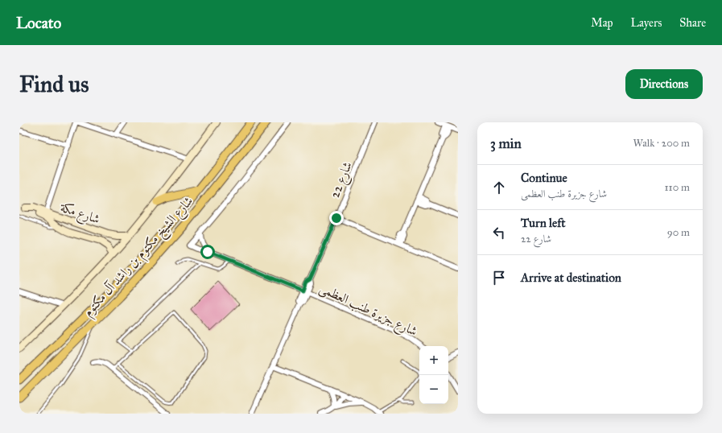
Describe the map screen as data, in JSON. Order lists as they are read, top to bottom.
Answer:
{
  "streets": {
    "main road": ["شارع الشيخ مكتوم بن راشد آل مكتوم"],
    "street": ["شارع 22", "شارع مكة", "شارع جزيرة طنب العظمى"]
  },
  "crossings": [
    ["شارع 22", "شارع جزيرة طنب العظمى"]
  ],
  "page": {
    "header": "Locato",
    "nav": ["Map", "Layers", "Share"],
    "buttons": "Directions",
    "title": "Find us",
    "heading": ["3 min", "Walk · 200 m"],
    "list": [
      ["Continue", "شارع جزيرة طنب العظمى", "110 m"],
      ["Turn left", "شارع 22", "90 m"],
      "Arrive at destination"
    ],
    "map_buttons": ["+", "−"]
  }
}
